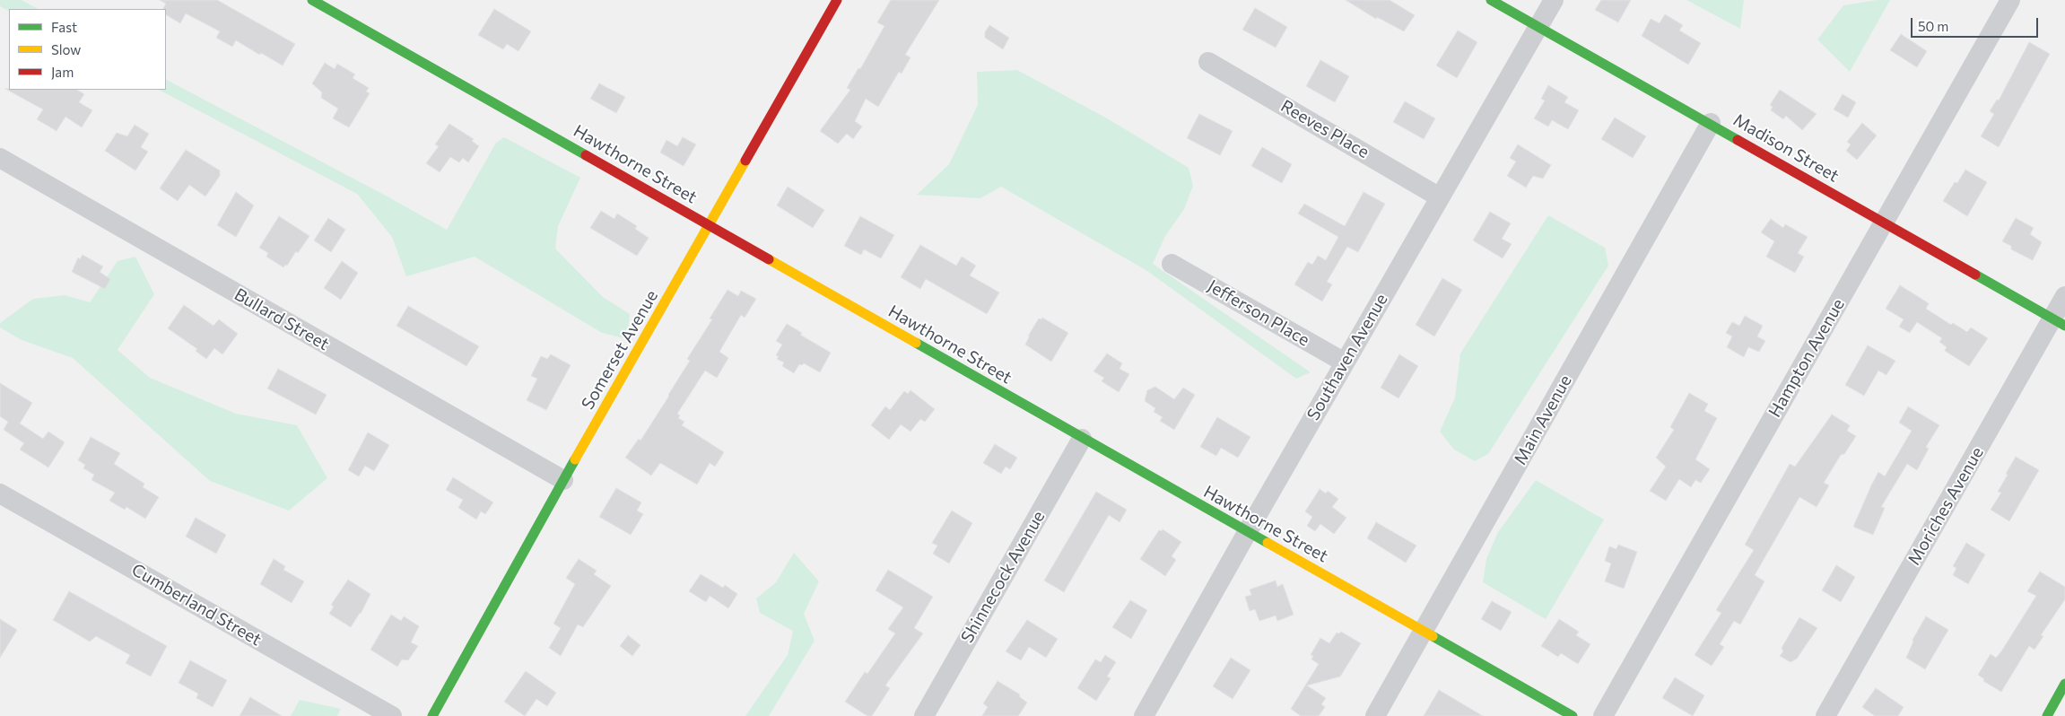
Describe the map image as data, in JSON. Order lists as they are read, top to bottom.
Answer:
{
  "streets": {
    "street": [
      "Reeves Place",
      "Madison Street",
      "Hawthorne Street",
      "Jefferson Place",
      "Bullard Street",
      "Somerset Avenue",
      "Southaven Avenue",
      "Hampton Avenue",
      "Main Avenue",
      "Moriches Avenue",
      "Shinnecock Avenue",
      "Cumberland Street"
    ]
  },
  "crossings": [
    ["Reeves Place", "Southaven Avenue"],
    ["Madison Street", "Southaven Avenue"],
    ["Madison Street", "Hampton Avenue"],
    ["Madison Street", "Main Avenue"],
    ["Madison Street", "Moriches Avenue"],
    ["Hawthorne Street", "Somerset Avenue"],
    ["Hawthorne Street", "Southaven Avenue"],
    ["Hawthorne Street", "Main Avenue"],
    ["Hawthorne Street", "Shinnecock Avenue"],
    ["Jefferson Place", "Southaven Avenue"],
    ["Bullard Street", "Somerset Avenue"]
  ],
  "legend": ["Fast", "Slow", "Jam"],
  "scale_bar": "50 m"
}
